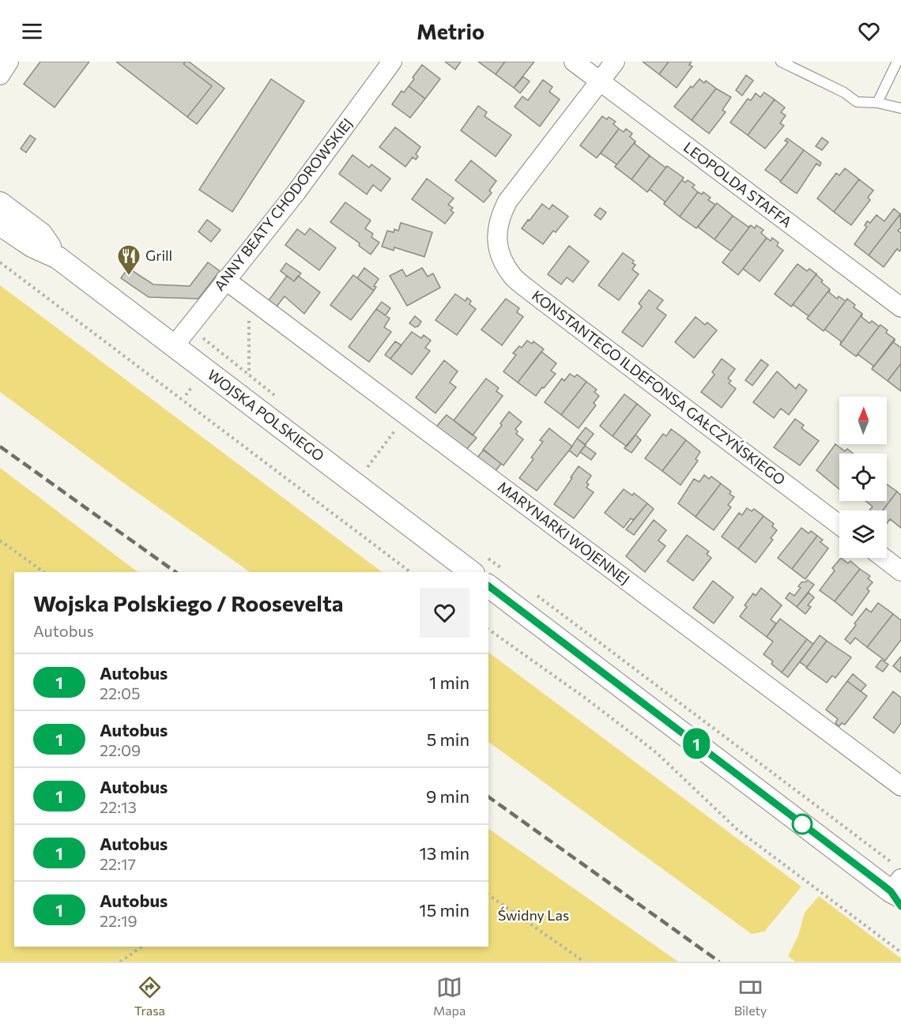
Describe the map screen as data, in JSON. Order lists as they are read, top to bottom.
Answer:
{
  "streets": {
    "street": [
      "LEOPOLDA STAFFA",
      "ANNY BEATY CHODOROWSKIEJ",
      "KONSTANTEGO ILDEFONSA GAŁCZYŃSKIEGO",
      "WOJSKA POLSKIEGO",
      "MARYNARKI WOJENNEJ"
    ]
  },
  "crossings": [
    ["LEOPOLDA STAFFA", "KONSTANTEGO ILDEFONSA GAŁCZYŃSKIEGO"],
    ["ANNY BEATY CHODOROWSKIEJ", "WOJSKA POLSKIEGO"],
    ["ANNY BEATY CHODOROWSKIEJ", "MARYNARKI WOJENNEJ"]
  ],
  "parks": ["Świdny Las"],
  "places": {
    "restaurant": ["Grill"]
  },
  "lines": ["bus line 1"],
  "north": "top",
  "page": {
    "header": "Metrio",
    "on_map": "1",
    "heading": ["Wojska Polskiego / Roosevelta", "Autobus"],
    "list": [
      {
        "mark": "1",
        "name": "Autobus",
        "note": "22:05",
        "value": "1 min"
      },
      {
        "mark": "1",
        "name": "Autobus",
        "note": "22:09",
        "value": "5 min"
      },
      {
        "mark": "1",
        "name": "Autobus",
        "note": "22:13",
        "value": "9 min"
      },
      {
        "mark": "1",
        "name": "Autobus",
        "note": "22:17",
        "value": "13 min"
      },
      {
        "mark": "1",
        "name": "Autobus",
        "note": "22:19",
        "value": "15 min"
      }
    ],
    "tabs": ["Trasa", "Mapa", "Bilety"]
  }
}
